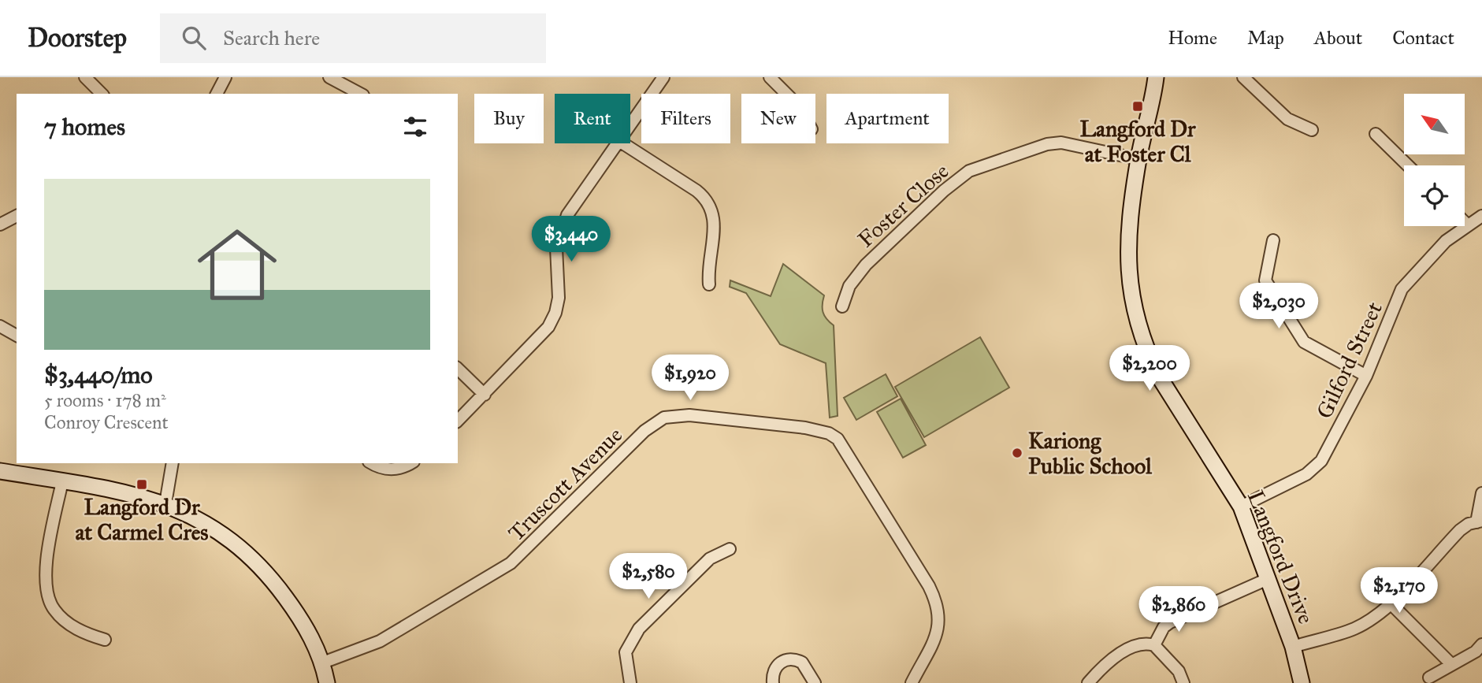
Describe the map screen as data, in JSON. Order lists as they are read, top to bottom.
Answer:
{
  "streets": {
    "street": [
      "Foster Close",
      "Gilford Street",
      "Truscott Avenue",
      "Langford Drive"
    ]
  },
  "crossings": [
    ["Foster Close", "Langford Drive"],
    ["Gilford Street", "Langford Drive"]
  ],
  "places": {
    "transit": ["Langford Dr at Foster Cl", "Langford Dr at Carmel Cres"],
    "other": ["Kariong Public School"]
  },
  "north": "top left",
  "page": {
    "header": "Doorstep",
    "search": "Search here",
    "nav": [
      "Home",
      "Map",
      "About",
      "Contact"
    ],
    "chip": [
      "Buy",
      "Rent",
      "Filters",
      "New",
      "Apartment"
    ],
    "heading": "7 homes",
    "list": [
      {
        "name": "$3,440/mo",
        "note": "5 rooms · 178 m² · Conroy Crescent"
      }
    ],
    "price": [
      "$3,440",
      "$2,030",
      "$2,200",
      "$1,920",
      "$2,580",
      "$2,170",
      "$2,860"
    ]
  }
}
